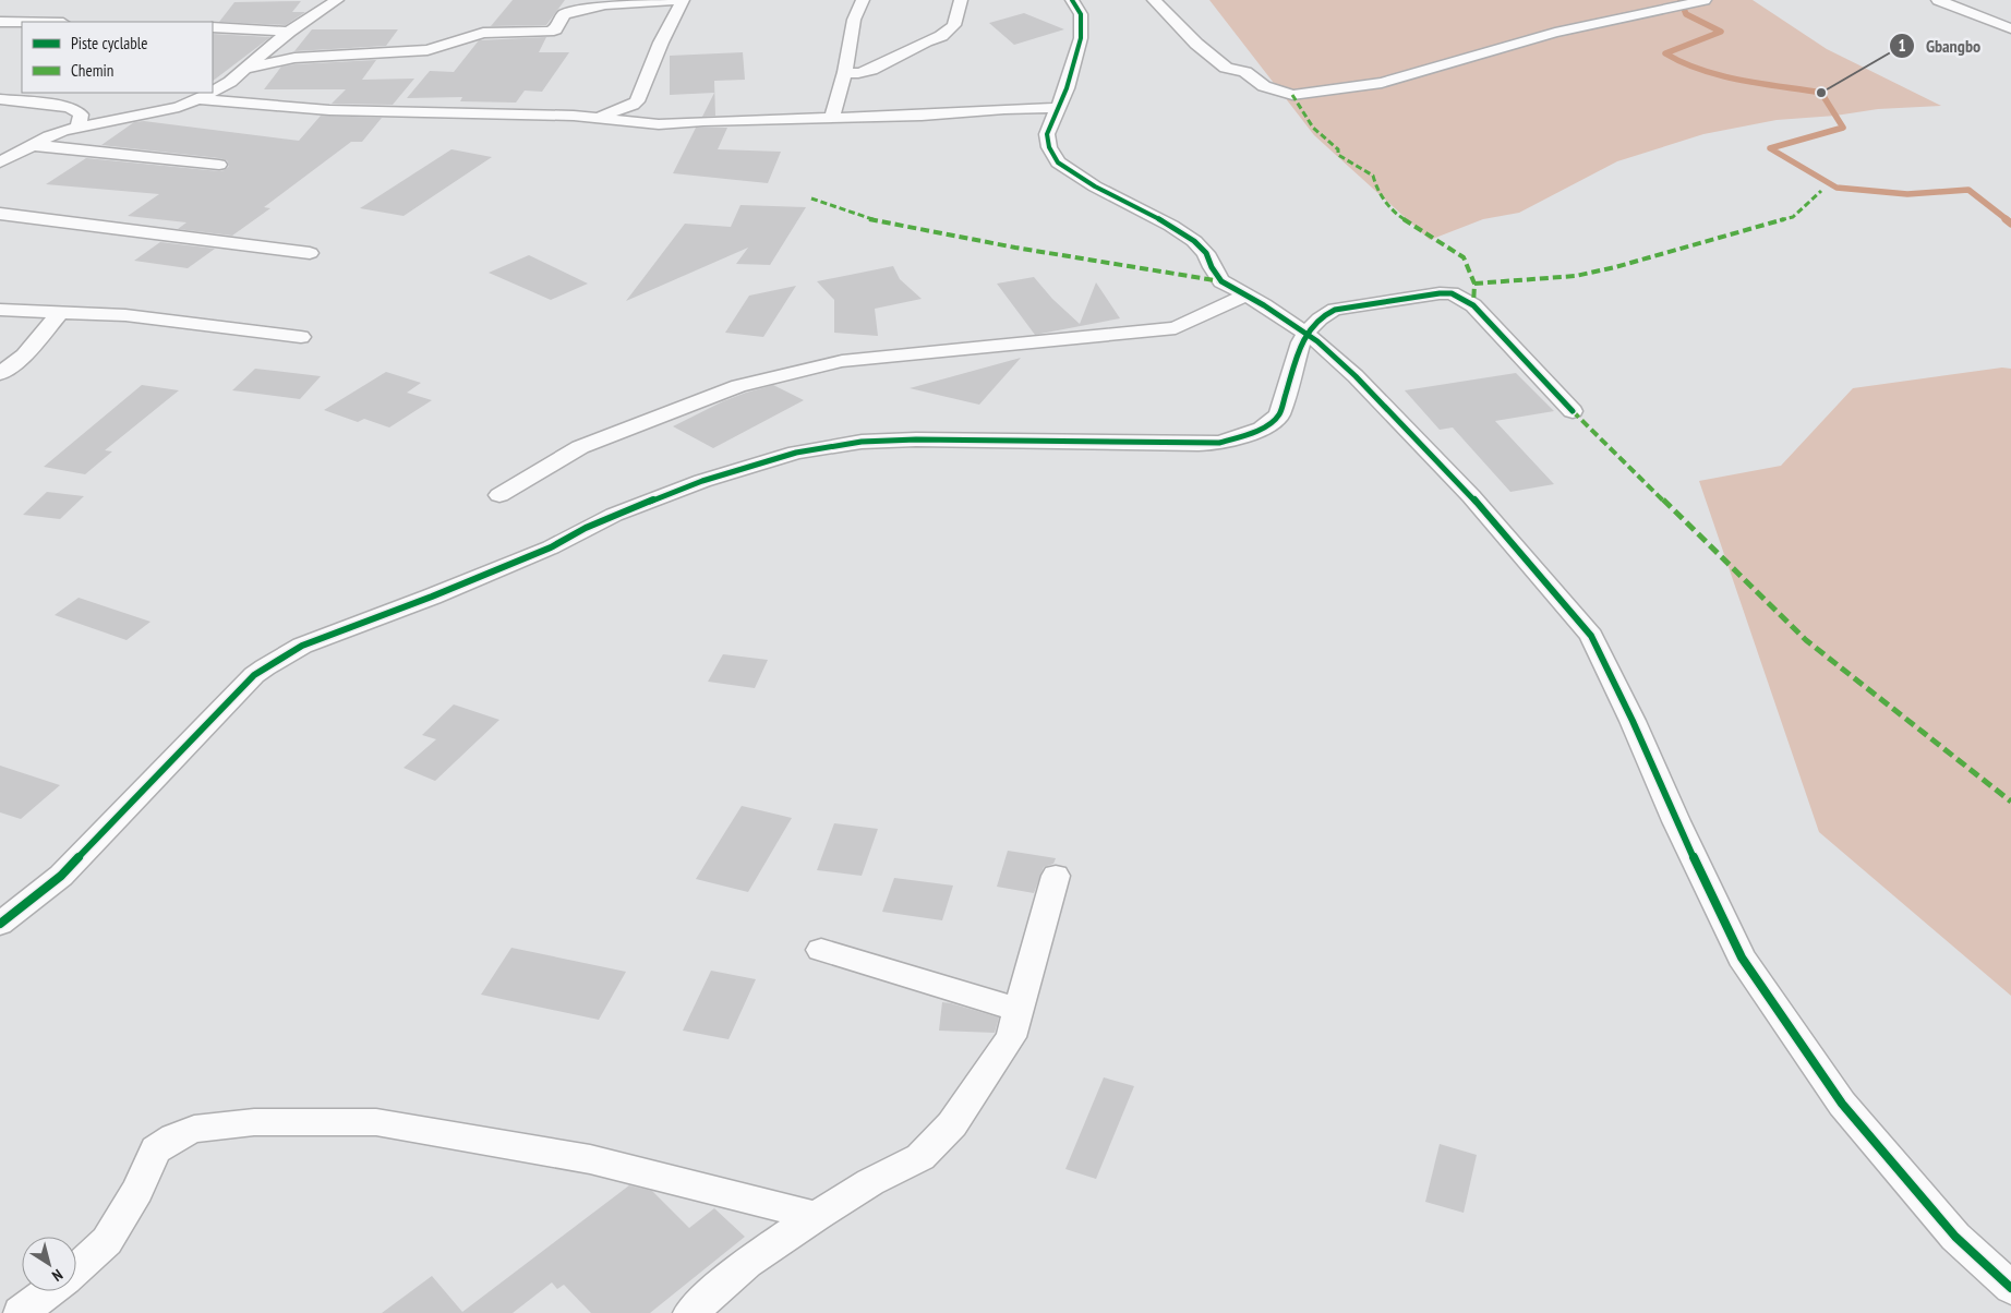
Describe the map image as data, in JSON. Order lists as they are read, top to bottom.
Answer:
{
  "places": ["Gbangbo"],
  "legend": ["Piste cyclable", "Chemin"],
  "north": "bottom right"
}
